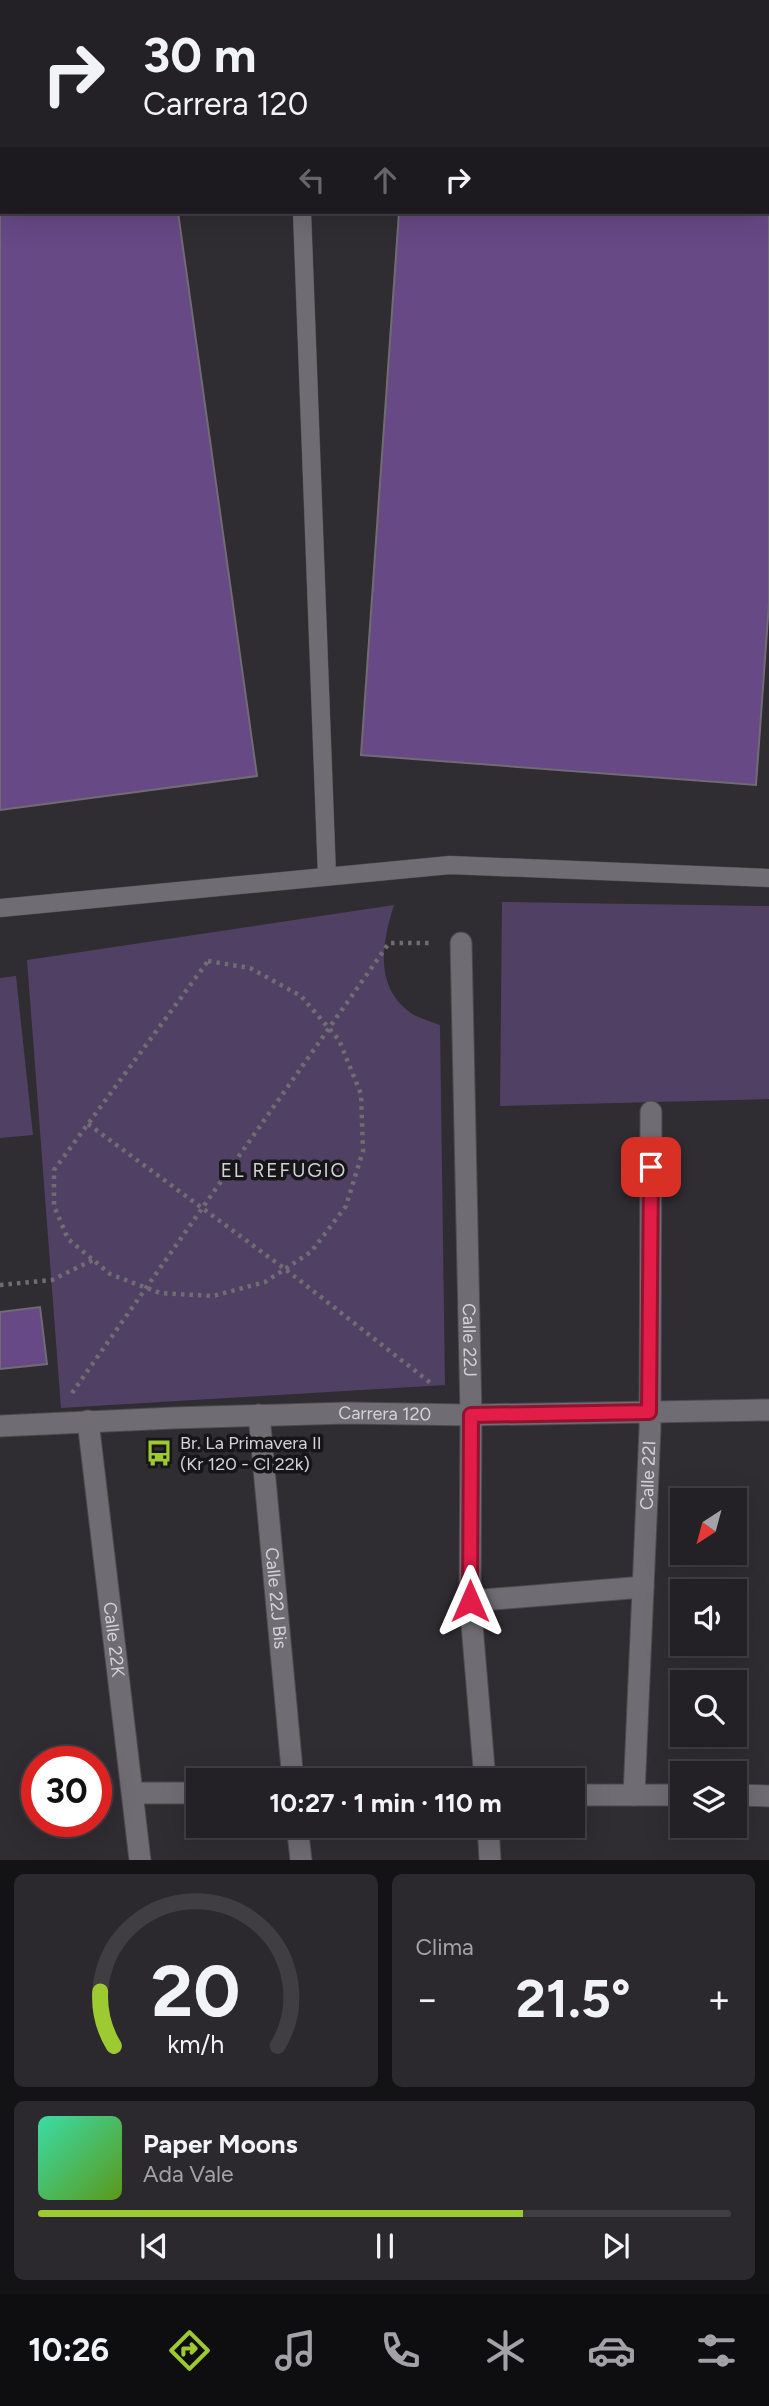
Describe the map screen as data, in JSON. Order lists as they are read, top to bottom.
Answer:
{
  "streets": {
    "street": [
      "Calle 22J",
      "Carrera 120",
      "Calle 22I",
      "Calle 22J Bis",
      "Calle 22K"
    ]
  },
  "crossings": [
    ["Calle 22J", "Carrera 120"],
    ["Carrera 120", "Calle 22I"],
    ["Carrera 120", "Calle 22J Bis"],
    ["Carrera 120", "Calle 22K"]
  ],
  "districts": ["EL REFUGIO"],
  "places": {
    "bus stop": ["Br. La Primavera II (Kr 120 - Cl 22k)"]
  },
  "north": "bottom left",
  "page": {
    "turn": ["30 m", "Carrera 120"],
    "limit": "30",
    "trip": "10:27 · 1 min · 110 m",
    "tile": "Clima",
    "heat": ["−", "21.5°", "+"],
    "song": ["Paper Moons", "Ada Vale"],
    "tabs": "10:26",
    "gauge": ["20", "km/h"]
  }
}
